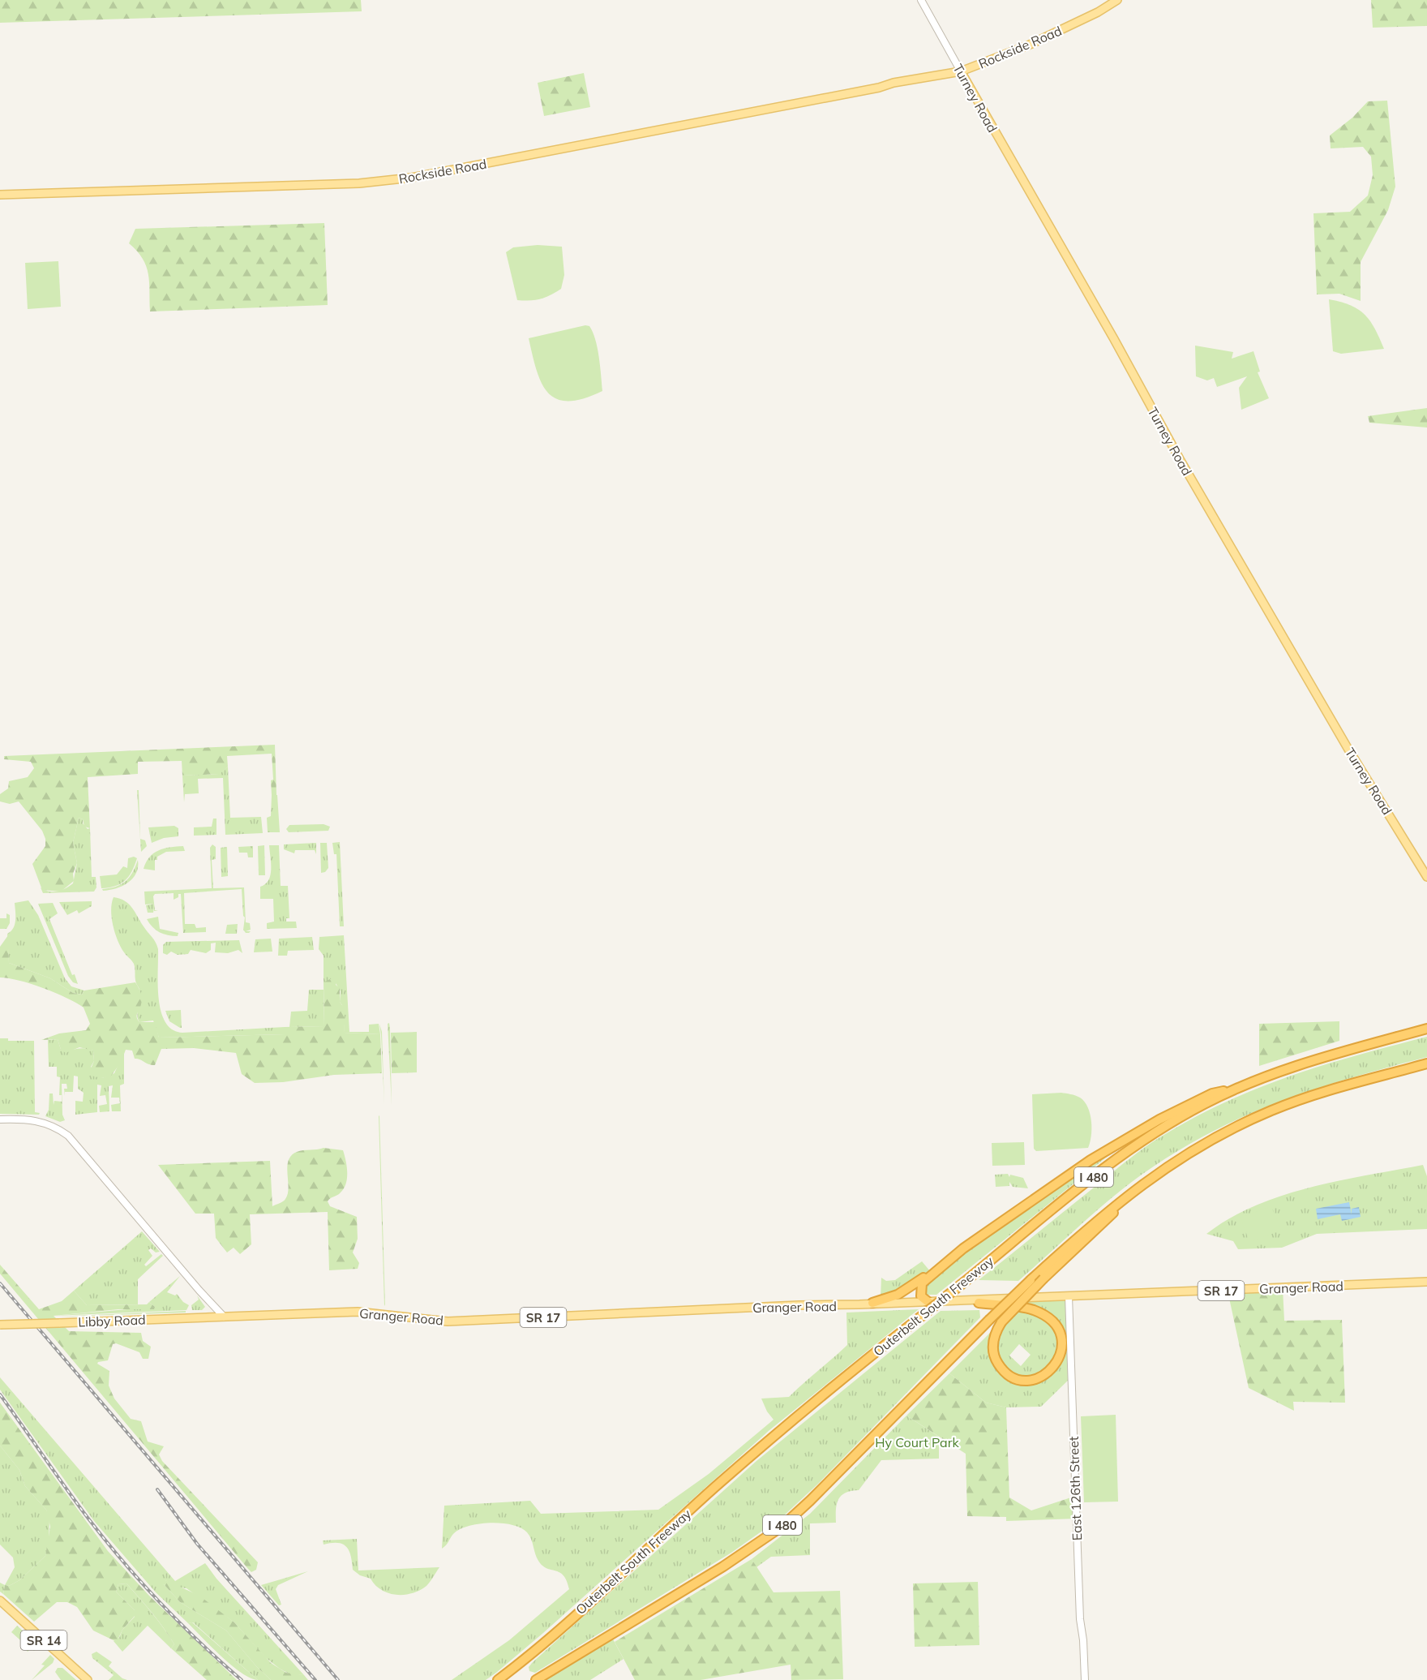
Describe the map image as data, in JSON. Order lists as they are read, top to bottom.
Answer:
{
  "streets": {
    "highway": ["I 480", "Outerbelt South Freeway"],
    "main road": [
      "Rockside Road",
      "Turney Road",
      "Granger Road",
      "SR 17",
      "Libby Road",
      "SR 14"
    ],
    "street": ["East 126th Street"]
  },
  "crossings": [
    ["Rockside Road", "Turney Road"],
    ["Granger Road", "Libby Road"],
    ["Granger Road", "East 126th Street"]
  ],
  "parks": ["Hy Court Park"]
}
